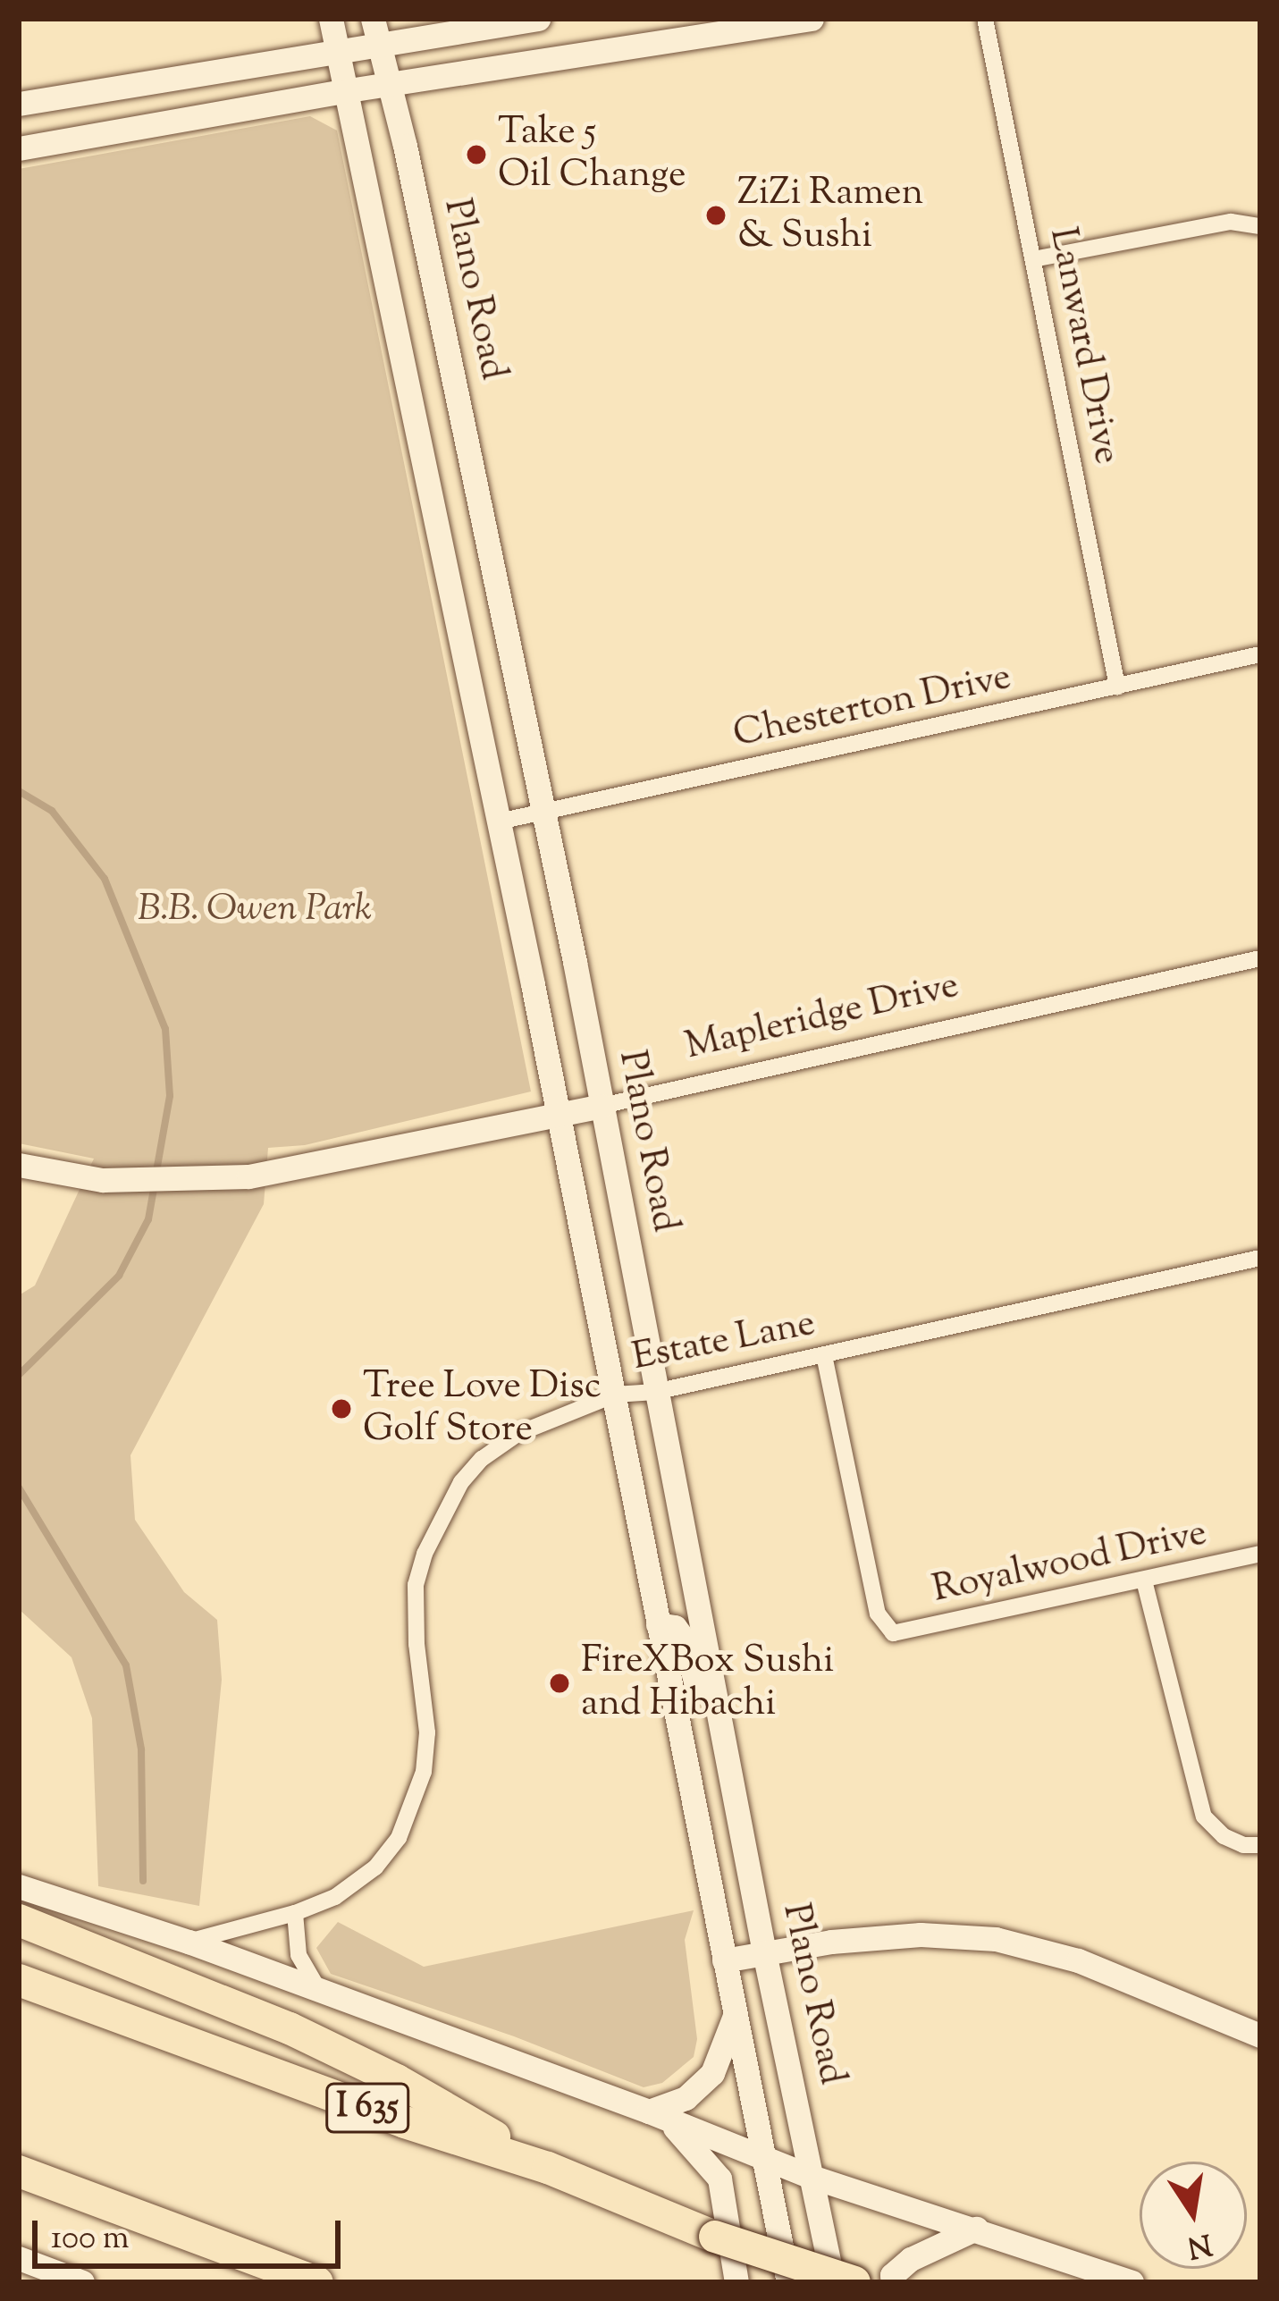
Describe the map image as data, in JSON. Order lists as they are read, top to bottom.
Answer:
{
  "streets": {
    "highway": ["I 635"],
    "main road": ["Plano Road", "Mapleridge Drive"],
    "street": [
      "Lanward Drive",
      "Chesterton Drive",
      "Estate Lane",
      "Royalwood Drive"
    ]
  },
  "crossings": [
    ["Plano Road", "Chesterton Drive"],
    ["Plano Road", "Mapleridge Drive"],
    ["Plano Road", "Estate Lane"],
    ["Lanward Drive", "Chesterton Drive"],
    ["Estate Lane", "Royalwood Drive"]
  ],
  "parks": ["B.B. Owen Park"],
  "places": [
    "Take 5 Oil Change",
    "ZiZi Ramen & Sushi",
    "Tree Love Disc Golf Store",
    "FireXBox Sushi and Hibachi"
  ],
  "scale_bar": "100 m",
  "north": "bottom"
}
